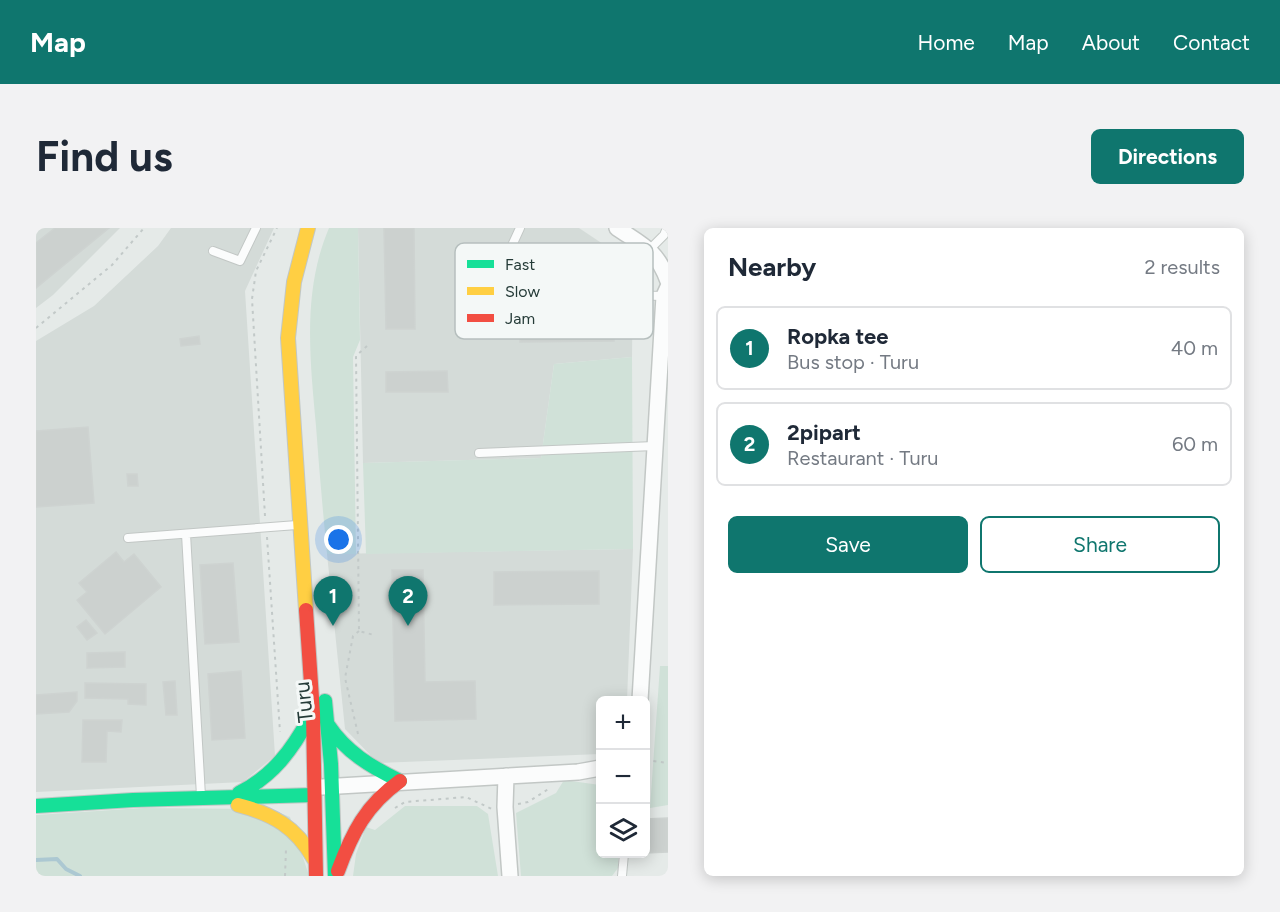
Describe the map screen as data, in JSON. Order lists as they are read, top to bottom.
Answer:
{
  "streets": {
    "main road": ["Turu"]
  },
  "legend": ["Fast", "Slow", "Jam"],
  "page": {
    "header": "Map",
    "nav": [
      "Home",
      "Map",
      "About",
      "Contact"
    ],
    "buttons": [
      "Directions",
      ["Save", "Share"]
    ],
    "title": "Find us",
    "heading": ["Nearby", "2 results"],
    "list": [
      {
        "mark": "1",
        "name": "Ropka tee",
        "note": "Bus stop · Turu",
        "value": "40 m"
      },
      {
        "mark": "2",
        "name": "2pipart",
        "note": "Restaurant · Turu",
        "value": "60 m"
      }
    ],
    "pins": ["1", "2"],
    "map_buttons": ["+", "−"]
  }
}
